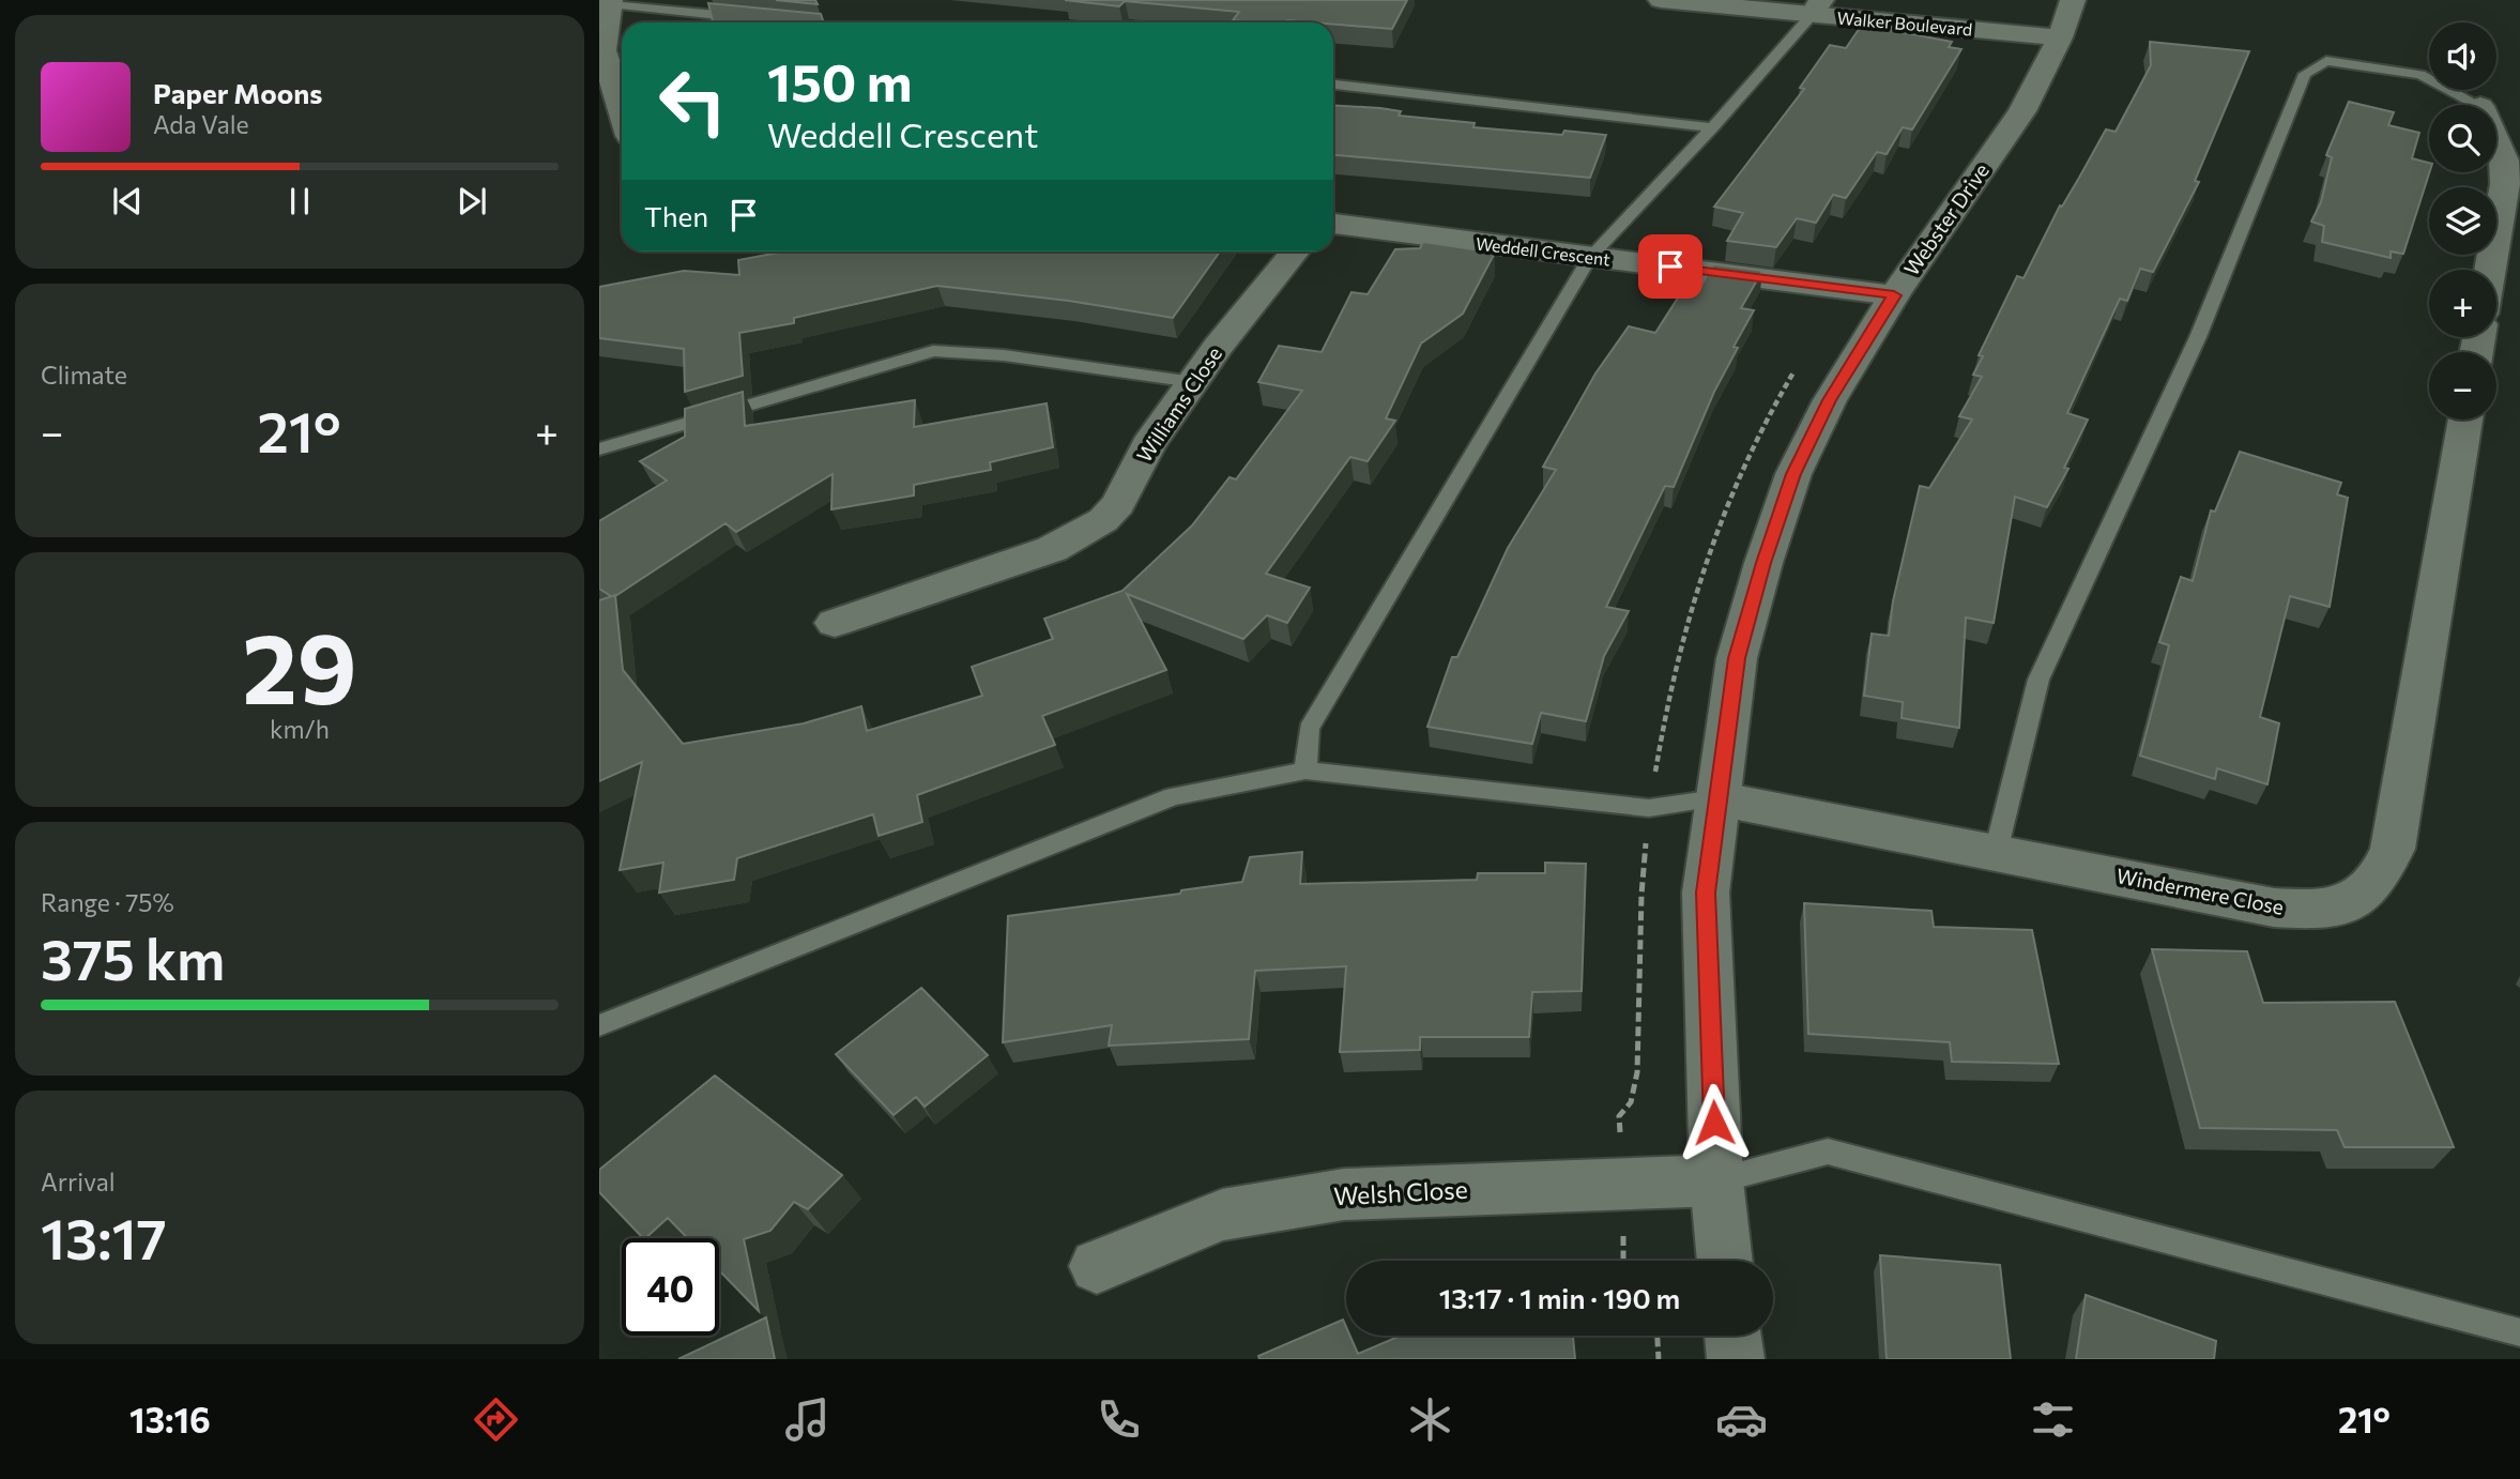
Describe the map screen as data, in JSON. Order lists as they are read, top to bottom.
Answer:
{
  "streets": {
    "street": [
      "Walker Boulevard",
      "Webster Drive",
      "Weddell Crescent",
      "Williams Close",
      "Windermere Close",
      "Welsh Close"
    ]
  },
  "crossings": [
    ["Walker Boulevard", "Webster Drive"],
    ["Webster Drive", "Weddell Crescent"],
    ["Webster Drive", "Windermere Close"],
    ["Webster Drive", "Welsh Close"]
  ],
  "page": {
    "map_buttons": ["+", "−"],
    "turn": ["150 m", "Weddell Crescent"],
    "song": ["Paper Moons", "Ada Vale"],
    "then": "Then",
    "tile": [
      "Climate",
      ["29", "km/h"],
      ["Range · 75%", "375 km"],
      ["Arrival", "13:17"]
    ],
    "heat": ["−", "21°", "+"],
    "limit": "40",
    "trip": "13:17 · 1 min · 190 m",
    "tabs": ["13:16", "21°"]
  }
}
